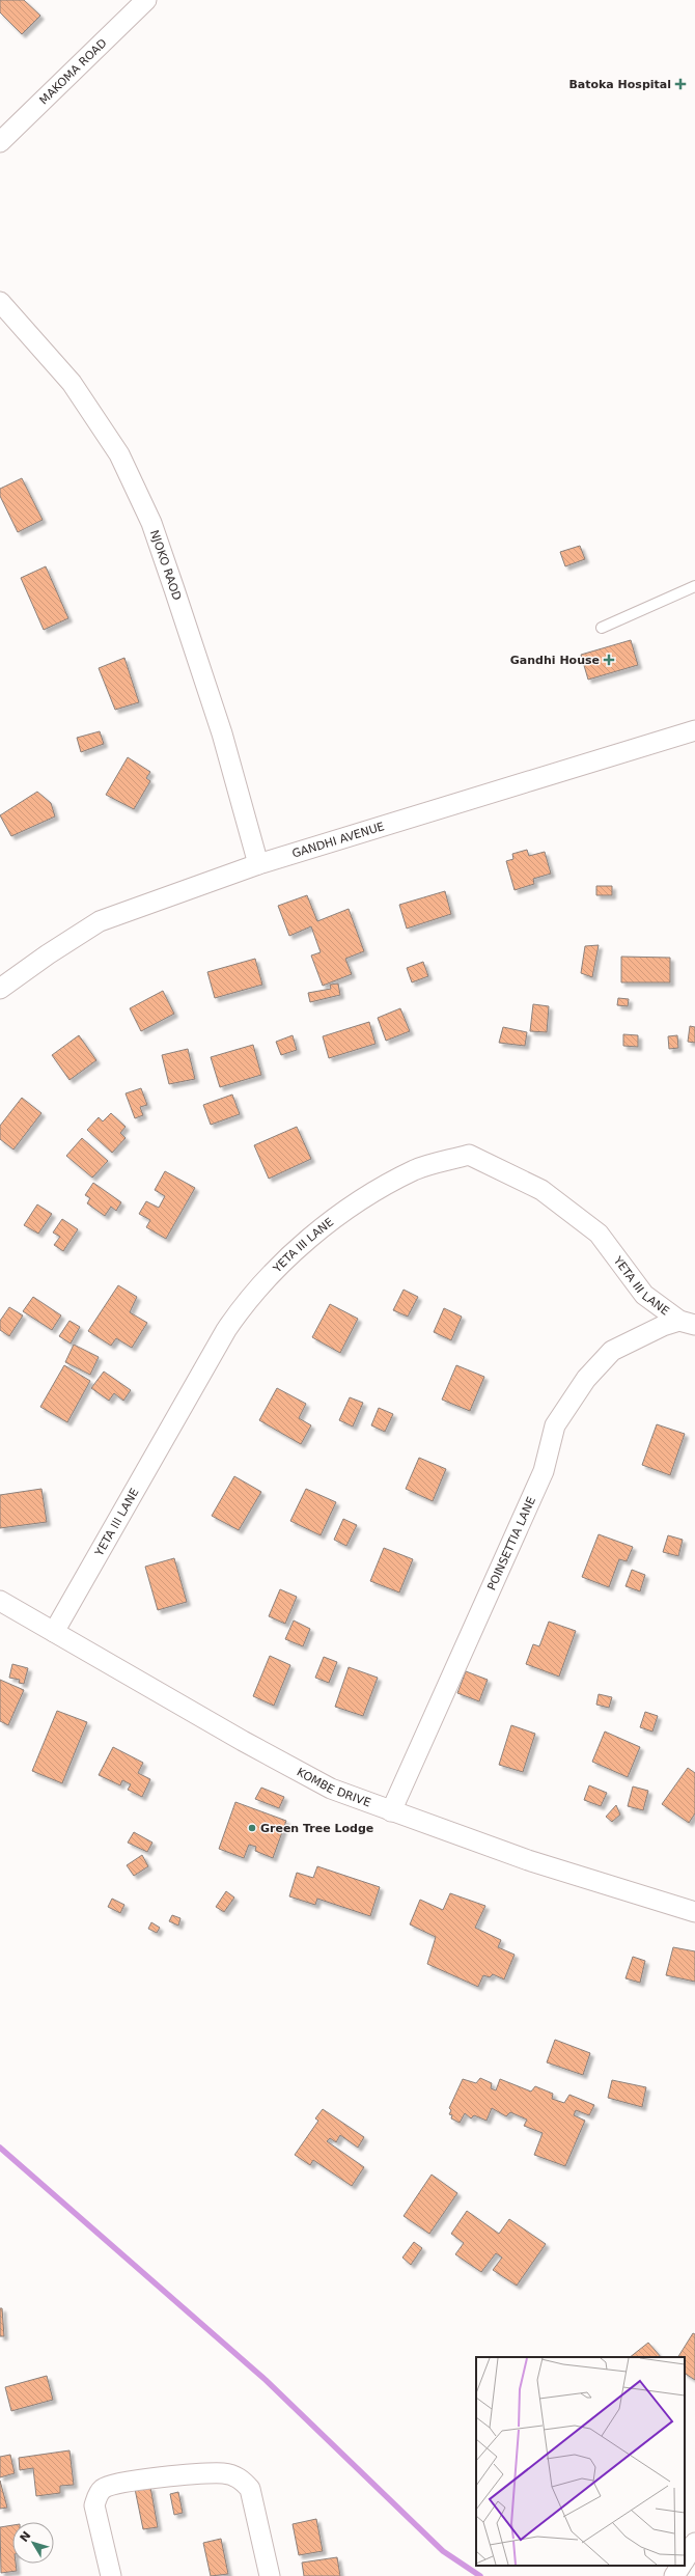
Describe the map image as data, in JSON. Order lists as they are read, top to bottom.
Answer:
{
  "streets": {
    "street": [
      "MAKOMA ROAD",
      "NJOKO RAOD",
      "GANDHI AVENUE",
      "YETA III LANE",
      "POINSETTIA LANE",
      "KOMBE DRIVE"
    ]
  },
  "crossings": [
    ["NJOKO RAOD", "GANDHI AVENUE"],
    ["YETA III LANE", "POINSETTIA LANE"],
    ["YETA III LANE", "KOMBE DRIVE"],
    ["POINSETTIA LANE", "KOMBE DRIVE"]
  ],
  "places": {
    "health": ["Batoka Hospital", "Gandhi House"],
    "other": ["Green Tree Lodge"]
  },
  "north": "top left"
}
